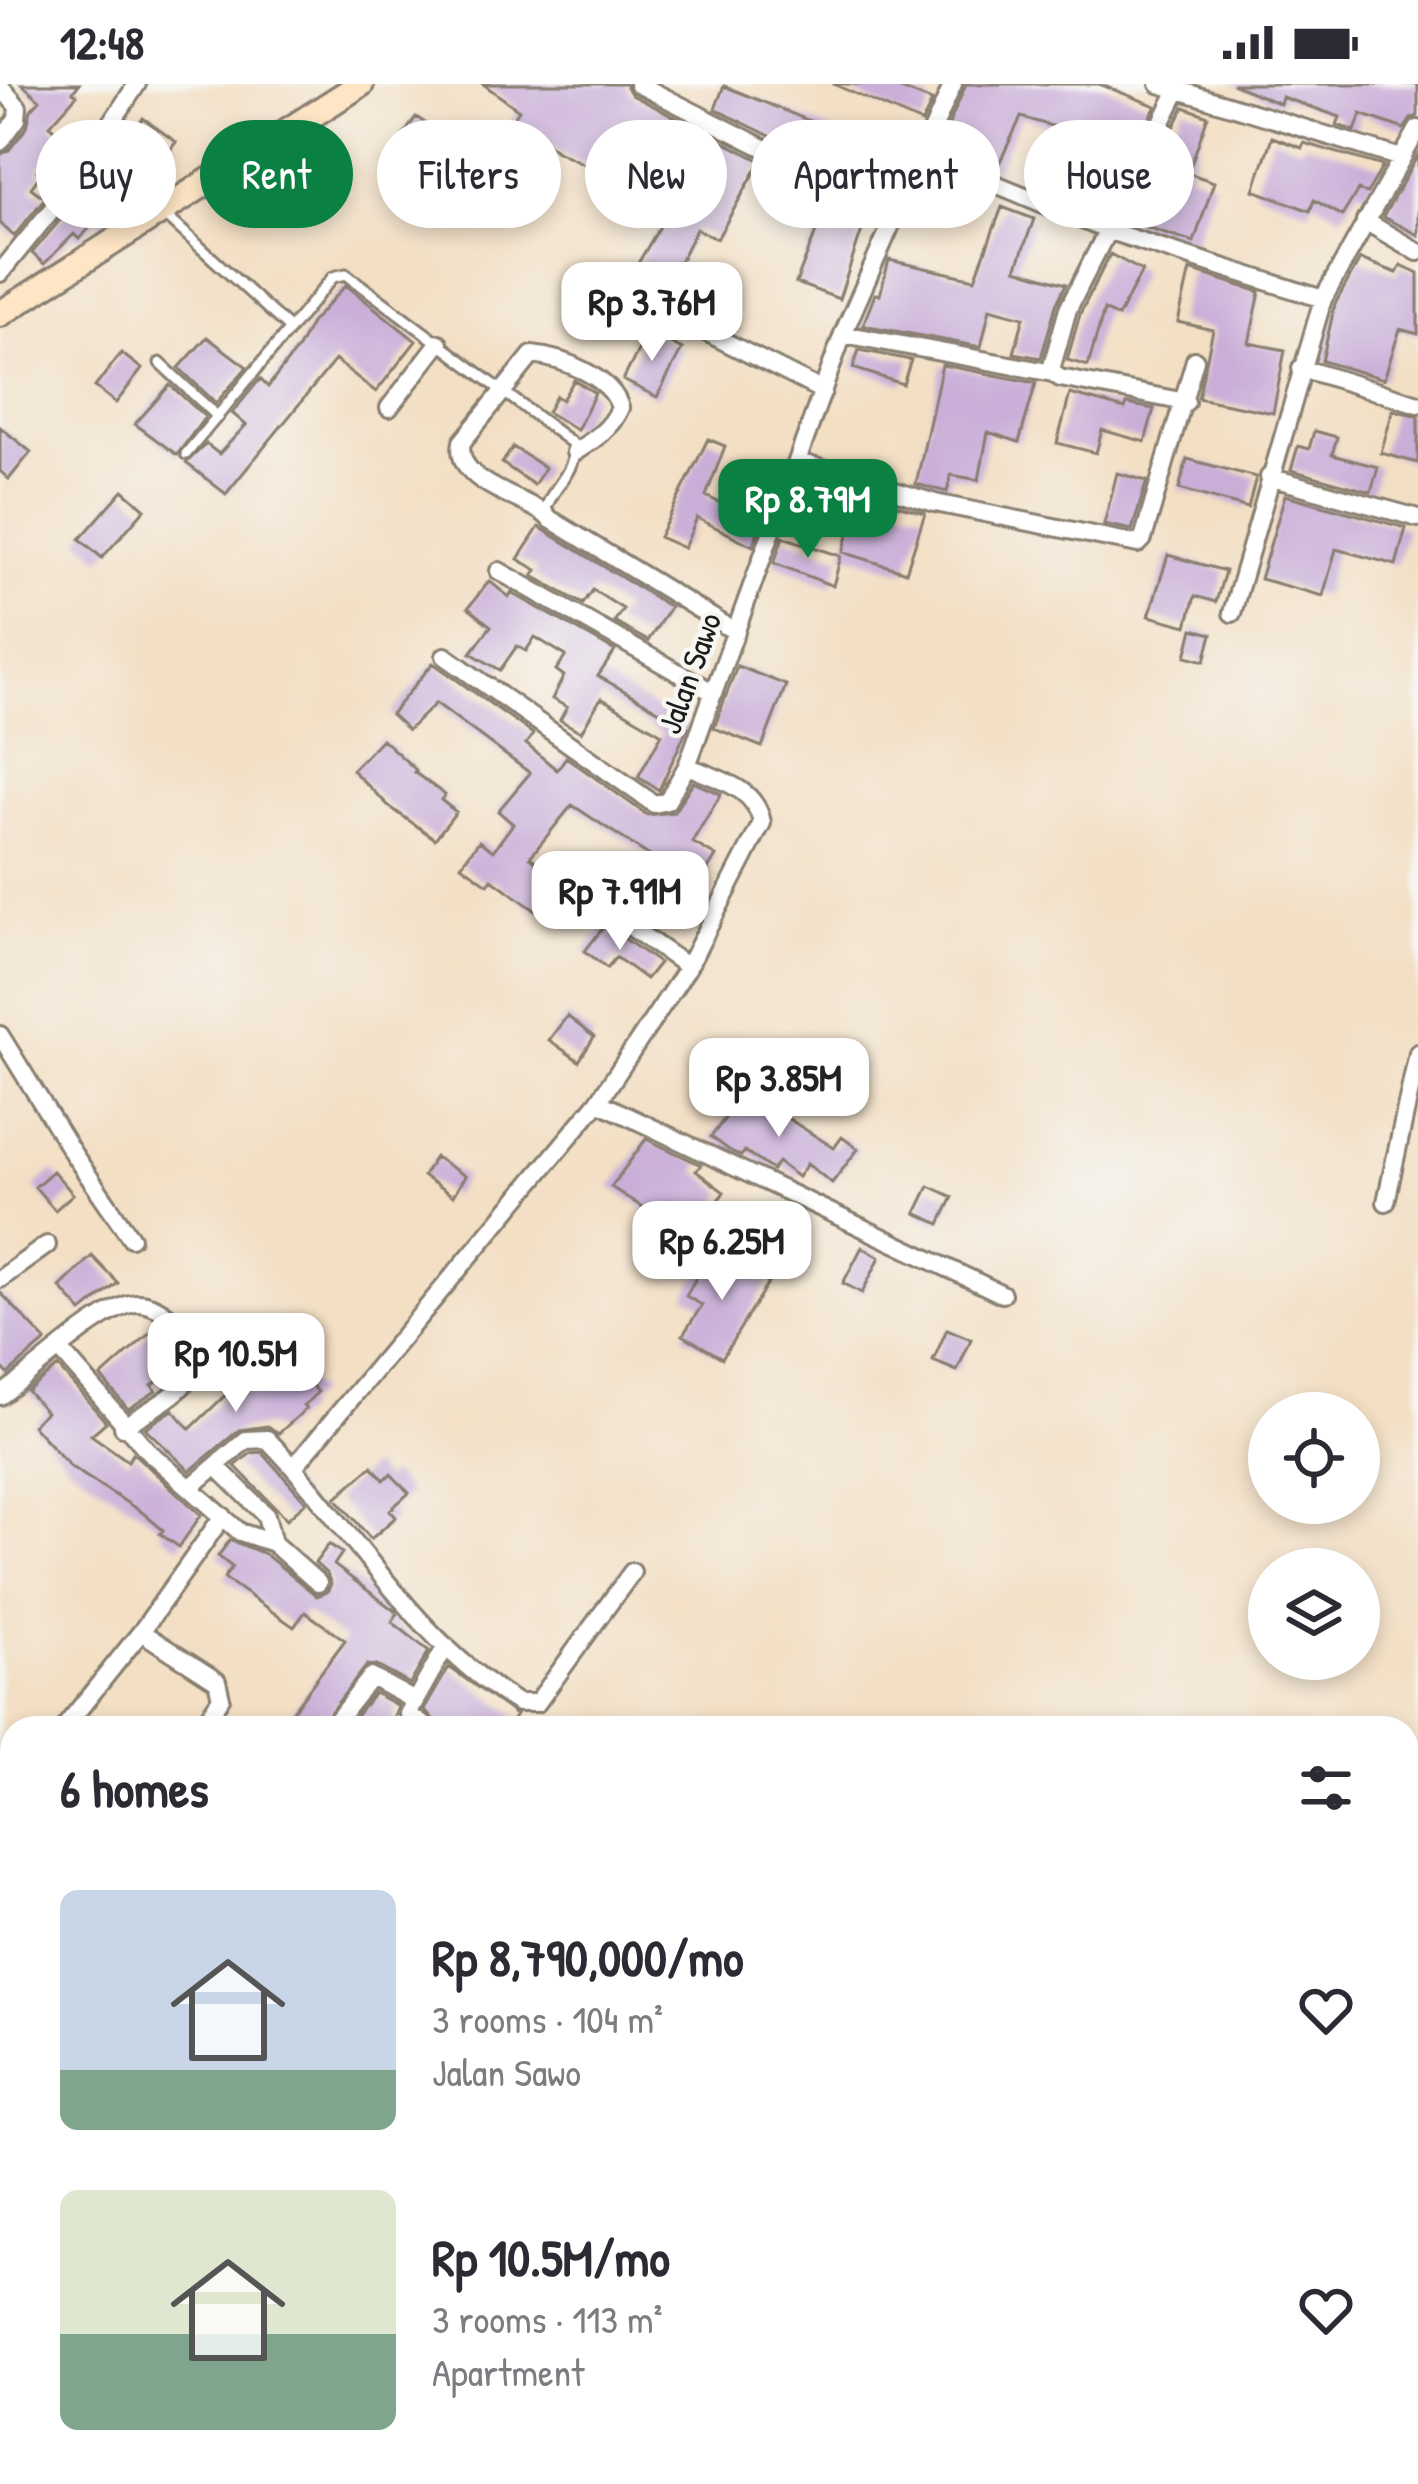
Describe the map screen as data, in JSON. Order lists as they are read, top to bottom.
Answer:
{
  "streets": {
    "street": ["Jalan Sawo"]
  },
  "page": {
    "status": "12:48",
    "chip": [
      "Buy",
      "Rent",
      "Filters",
      "New",
      "Apartment",
      "House"
    ],
    "price": [
      "Rp 3.76M",
      "Rp 8.79M",
      "Rp 7.91M",
      "Rp 3.85M",
      "Rp 6.25M",
      "Rp 10.5M"
    ],
    "heading": "6 homes",
    "list": [
      {
        "name": "Rp 8,790,000/mo",
        "note": "3 rooms · 104 m² · Jalan Sawo"
      },
      {
        "name": "Rp 10.5M/mo",
        "note": "3 rooms · 113 m² · Apartment"
      }
    ]
  }
}
